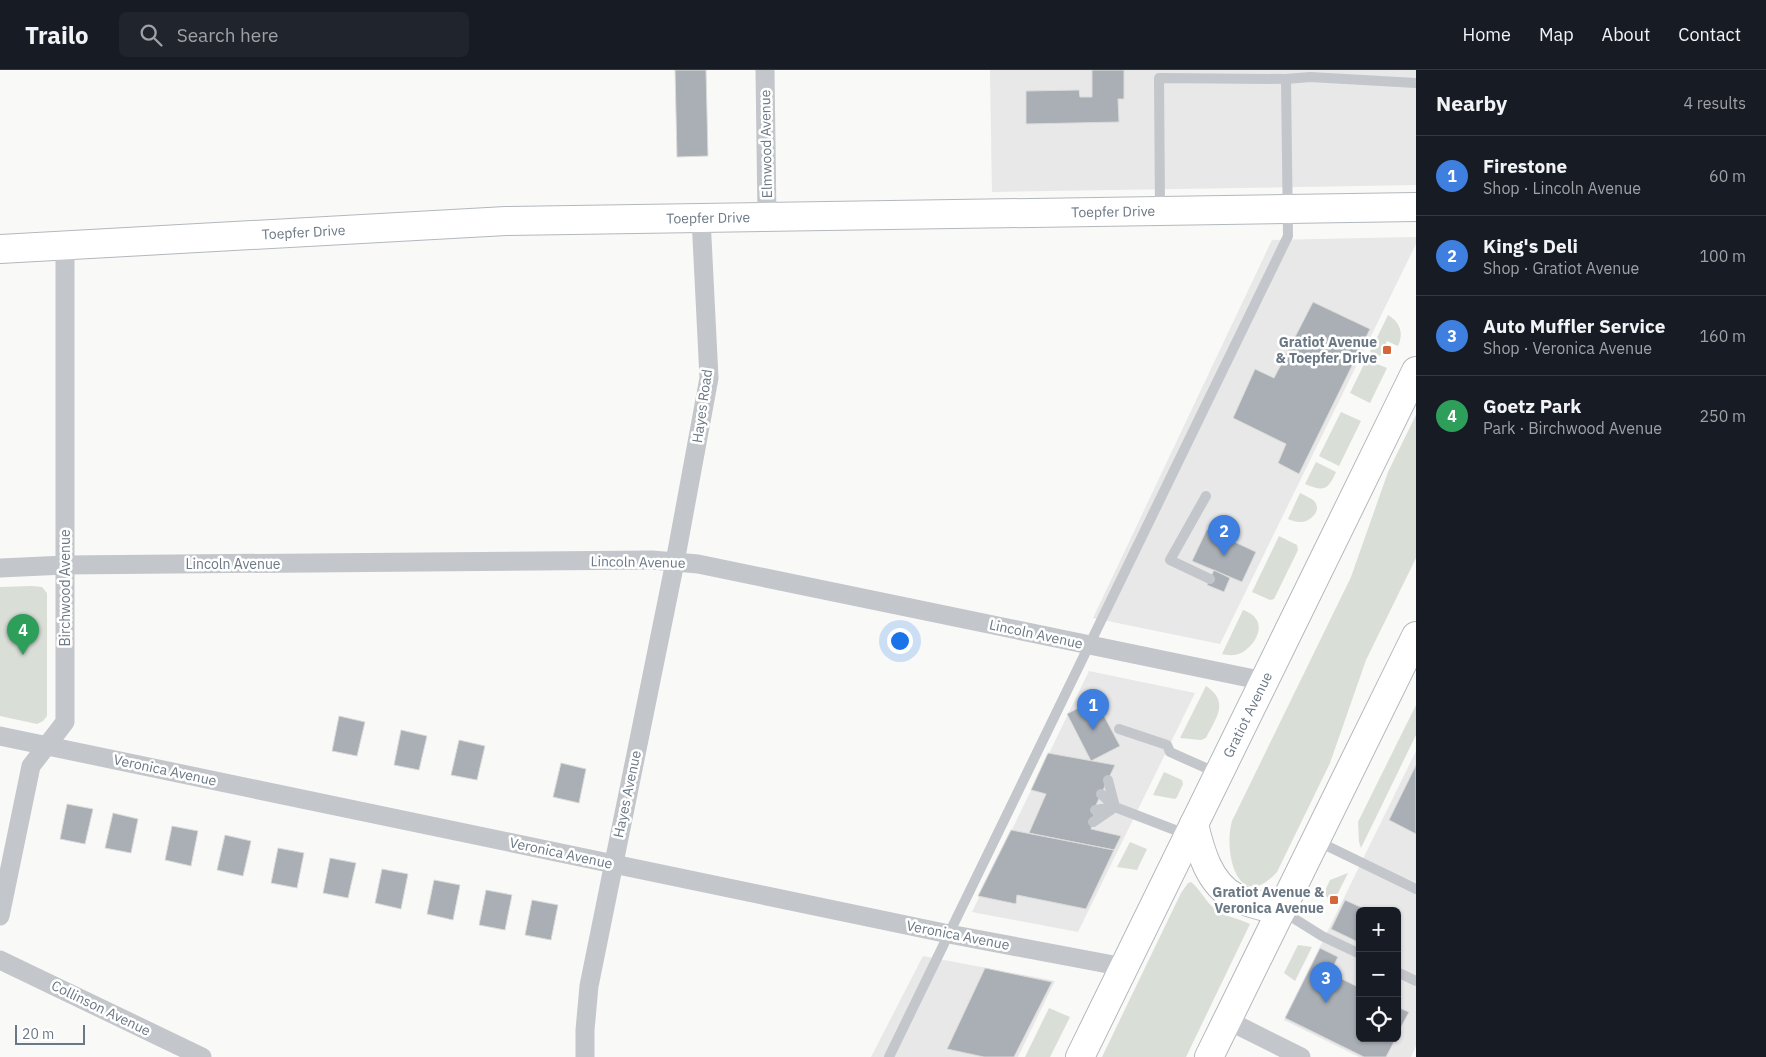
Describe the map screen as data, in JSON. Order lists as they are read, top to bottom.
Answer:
{
  "streets": {
    "street": [
      "Elmwood Avenue",
      "Toepfer Drive",
      "Hayes Road",
      "Lincoln Avenue",
      "Birchwood Avenue",
      "Gratiot Avenue",
      "Veronica Avenue",
      "Hayes Avenue",
      "Collinson Avenue"
    ]
  },
  "crossings": [
    ["Elmwood Avenue", "Toepfer Drive"],
    ["Toepfer Drive", "Hayes Road"],
    ["Toepfer Drive", "Birchwood Avenue"],
    ["Hayes Road", "Lincoln Avenue"],
    ["Hayes Road", "Hayes Avenue"],
    ["Lincoln Avenue", "Birchwood Avenue"],
    ["Lincoln Avenue", "Gratiot Avenue"],
    ["Lincoln Avenue", "Hayes Avenue"],
    ["Birchwood Avenue", "Veronica Avenue"],
    ["Gratiot Avenue", "Veronica Avenue"],
    ["Veronica Avenue", "Hayes Avenue"]
  ],
  "places": {
    "transit": ["Gratiot Avenue & Toepfer Drive", "Gratiot Avenue & Veronica Avenue"]
  },
  "scale_bar": "20 m",
  "page": {
    "header": "Trailo",
    "search": "Search here",
    "nav": [
      "Home",
      "Map",
      "About",
      "Contact"
    ],
    "heading": ["Nearby", "4 results"],
    "list": [
      {
        "mark": "1",
        "name": "Firestone",
        "note": "Shop · Lincoln Avenue",
        "value": "60 m"
      },
      {
        "mark": "2",
        "name": "King's Deli",
        "note": "Shop · Gratiot Avenue",
        "value": "100 m"
      },
      {
        "mark": "3",
        "name": "Auto Muffler Service",
        "note": "Shop · Veronica Avenue",
        "value": "160 m"
      },
      {
        "mark": "4",
        "name": "Goetz Park",
        "note": "Park · Birchwood Avenue",
        "value": "250 m"
      }
    ],
    "pins": [
      "2",
      "4",
      "1",
      "3"
    ],
    "map_buttons": ["+", "−"],
    "scale": "20 m"
  }
}
